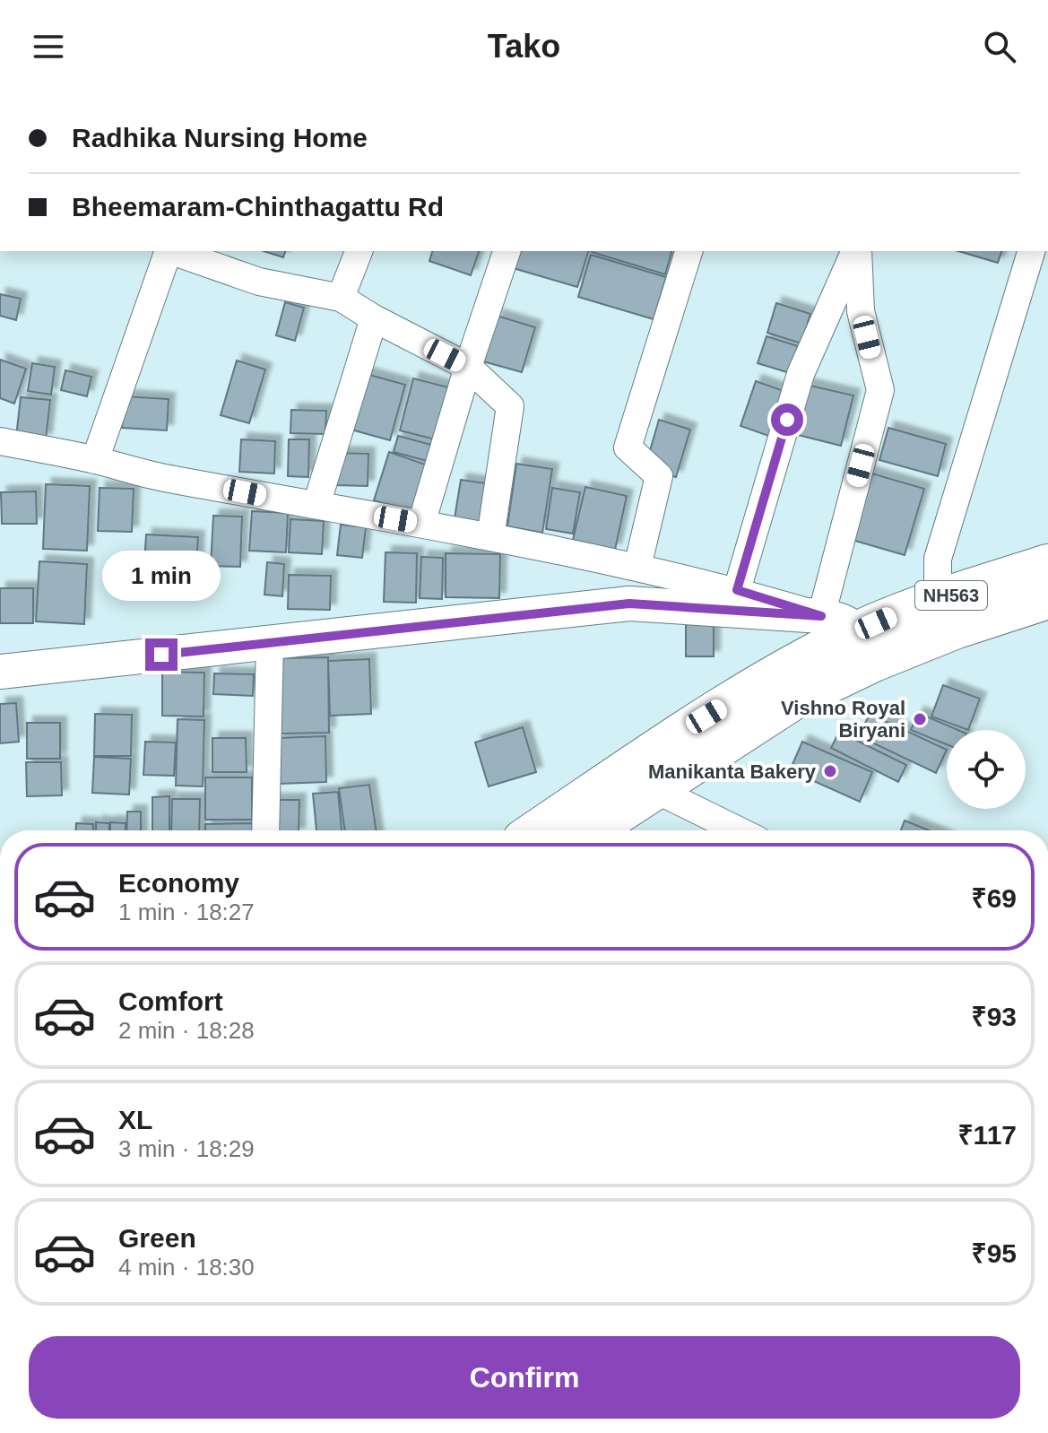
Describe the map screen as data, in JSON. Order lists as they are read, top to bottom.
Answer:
{
  "streets": {
    "highway": ["NH563"]
  },
  "places": ["Vishno Royal Biryani", "Manikanta Bakery"],
  "page": {
    "header": "Tako",
    "banner": ["Radhika Nursing Home", "Bheemaram-Chinthagattu Rd"],
    "bubble": "1 min",
    "list": [
      {
        "name": "Economy",
        "note": "1 min · 18:27",
        "value": "₹69"
      },
      {
        "name": "Comfort",
        "note": "2 min · 18:28",
        "value": "₹93"
      },
      {
        "name": "XL",
        "note": "3 min · 18:29",
        "value": "₹117"
      },
      {
        "name": "Green",
        "note": "4 min · 18:30",
        "value": "₹95"
      }
    ],
    "buttons": "Confirm"
  }
}
